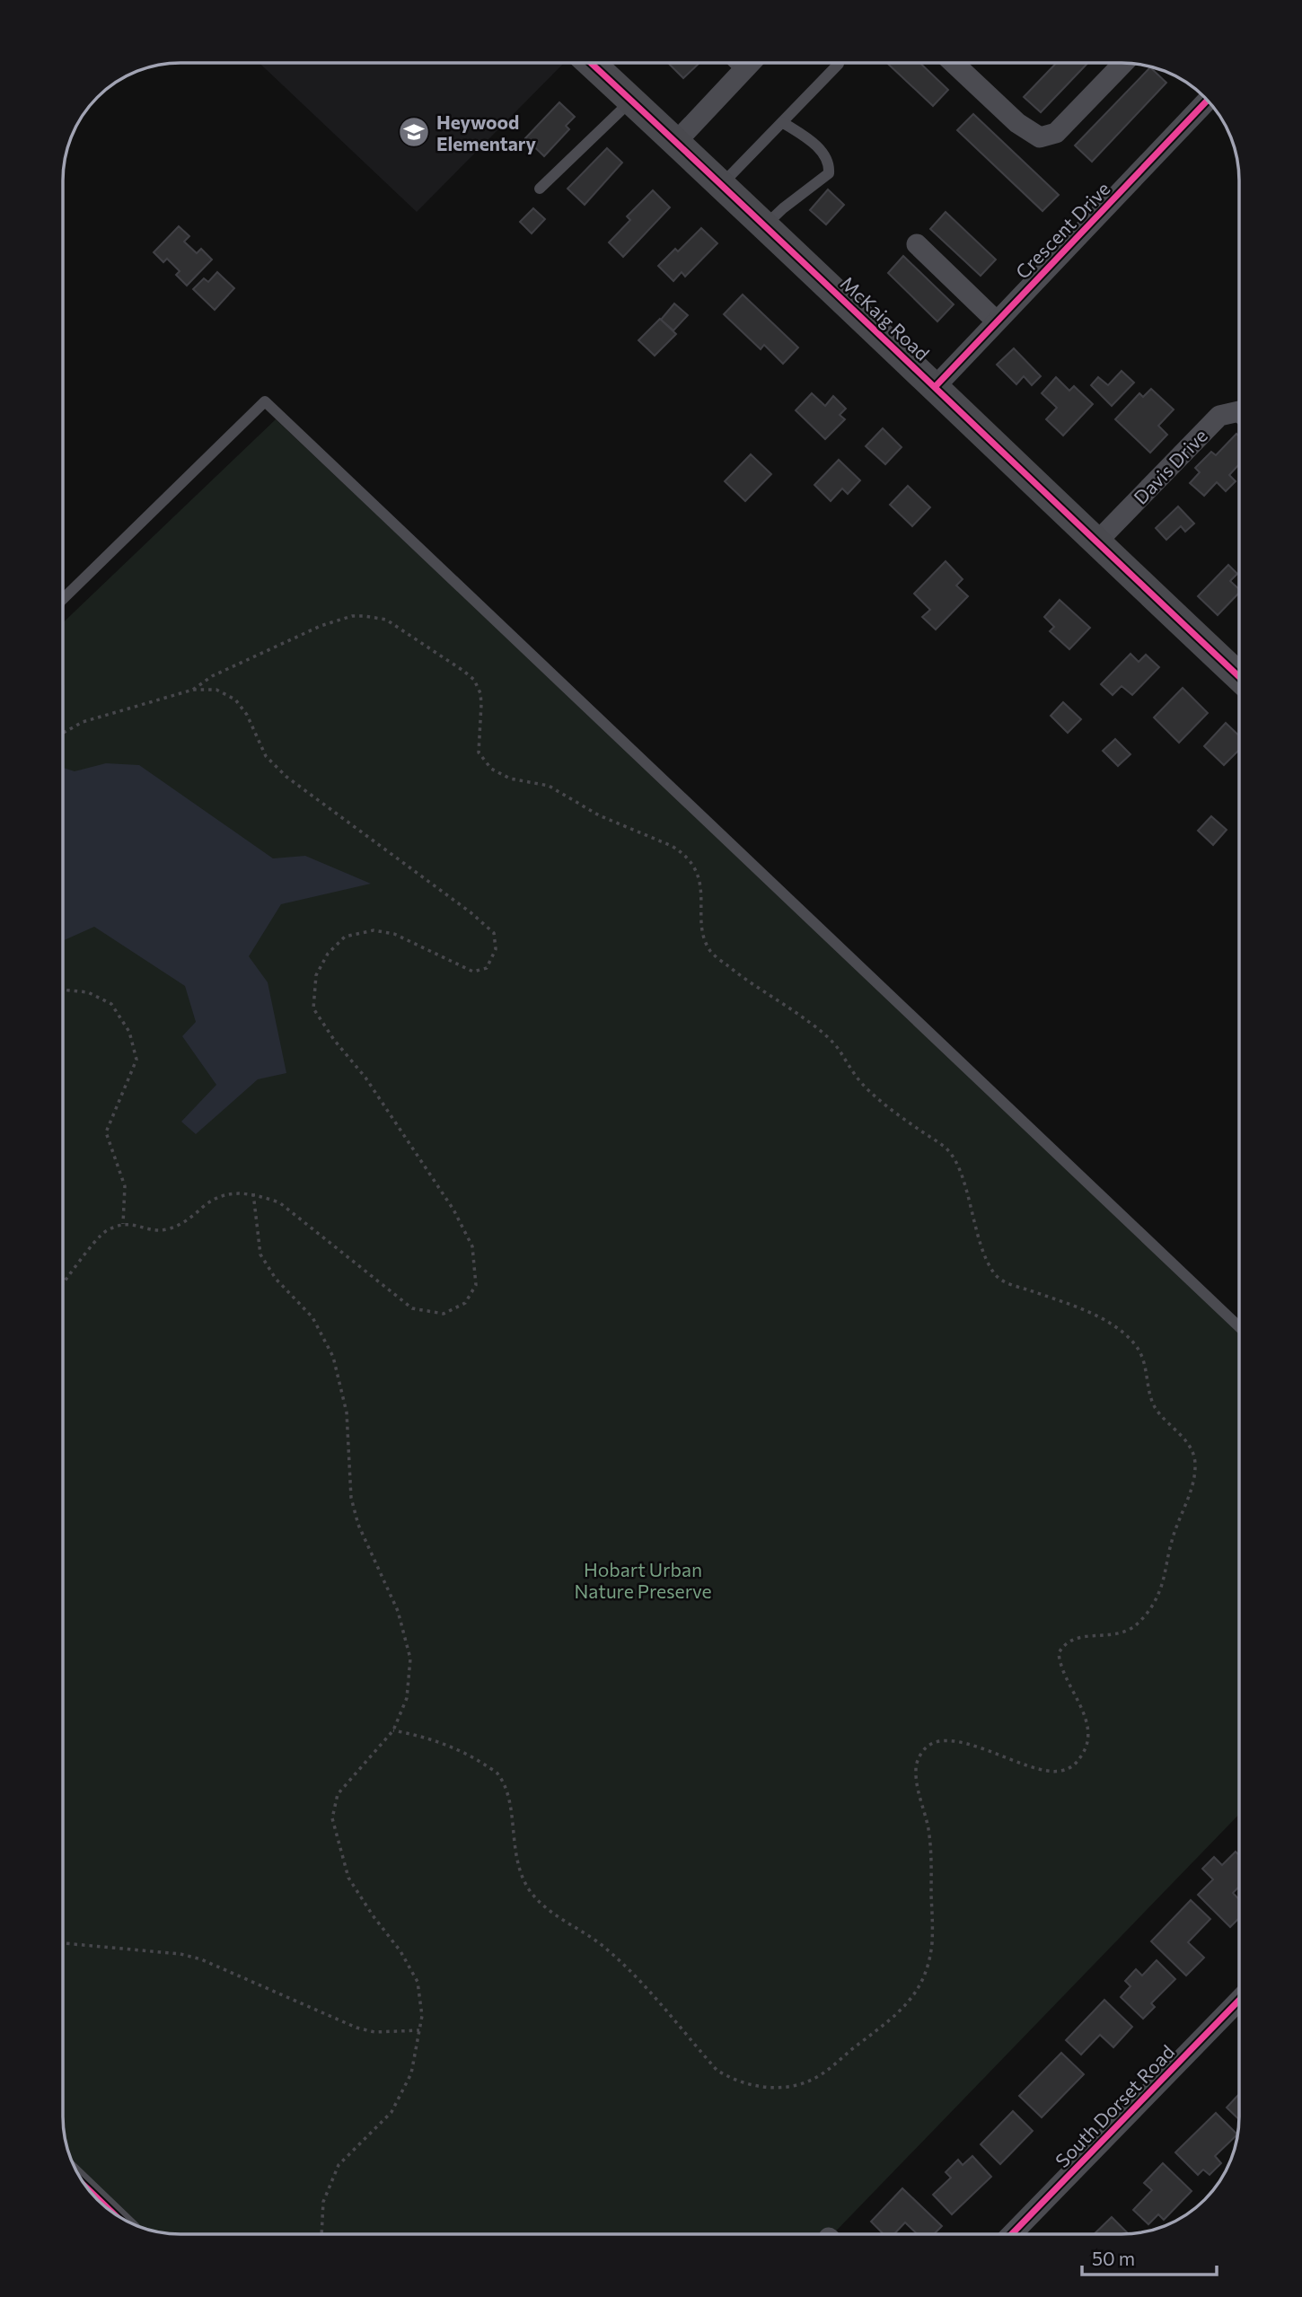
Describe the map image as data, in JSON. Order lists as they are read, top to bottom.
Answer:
{
  "streets": {
    "street": [
      "Crescent Drive",
      "McKaig Road",
      "Davis Drive",
      "South Dorset Road"
    ]
  },
  "crossings": [
    ["Crescent Drive", "McKaig Road"],
    ["McKaig Road", "Davis Drive"]
  ],
  "parks": ["Hobart Urban Nature Preserve"],
  "places": {
    "school or university": ["Heywood Elementary"]
  },
  "scale_bar": "50 m"
}
